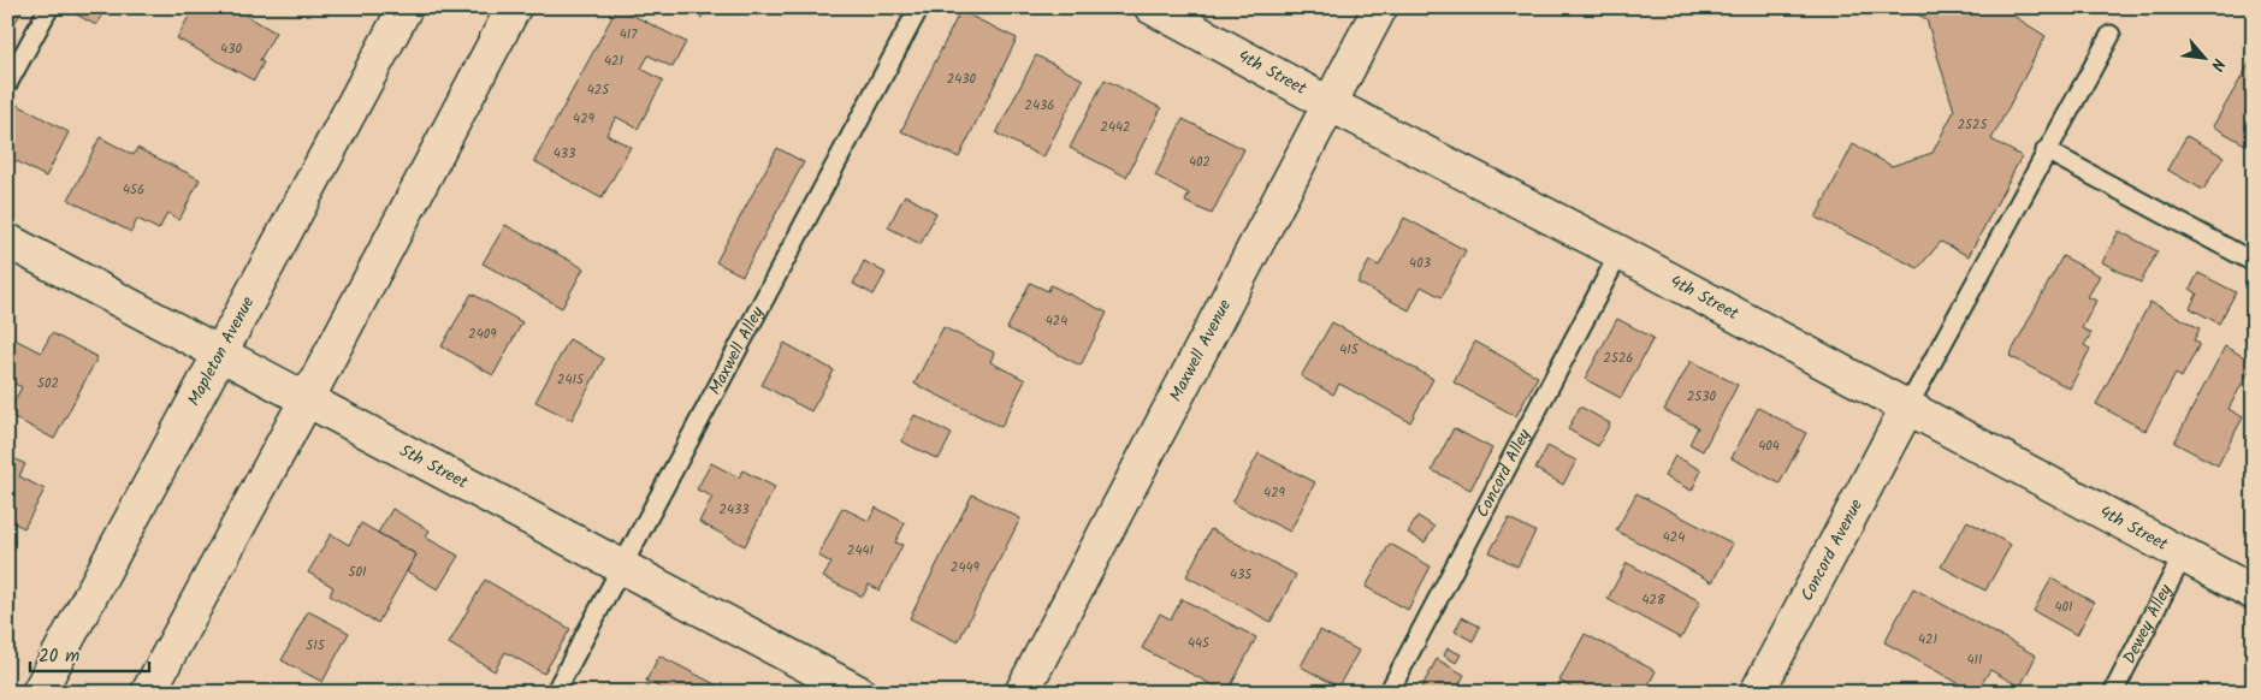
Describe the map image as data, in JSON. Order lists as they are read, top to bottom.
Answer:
{
  "streets": {
    "street": [
      "4th Street",
      "Maxwell Avenue",
      "Mapleton Avenue",
      "5th Street",
      "Concord Avenue"
    ],
    "lane": ["Maxwell Alley", "Concord Alley", "Dewey Alley"]
  },
  "crossings": [
    ["4th Street", "Maxwell Avenue"],
    ["4th Street", "Concord Alley"],
    ["4th Street", "Concord Avenue"],
    ["4th Street", "Dewey Alley"],
    ["Maxwell Alley", "5th Street"],
    ["Mapleton Avenue", "5th Street"]
  ],
  "house_numbers": [
    "417",
    "430",
    "421",
    "2430",
    "425",
    "2436",
    "429",
    "2525",
    "2442",
    "433",
    "402",
    "456",
    "403",
    "424",
    "2409",
    "415",
    "2526",
    "2415",
    "502",
    "2530",
    "404",
    "429",
    "2433",
    "424",
    "2441",
    "2449",
    "501",
    "435",
    "428",
    "401",
    "421",
    "445",
    "515",
    "411"
  ],
  "scale_bar": "20 m",
  "north": "bottom right"
}
